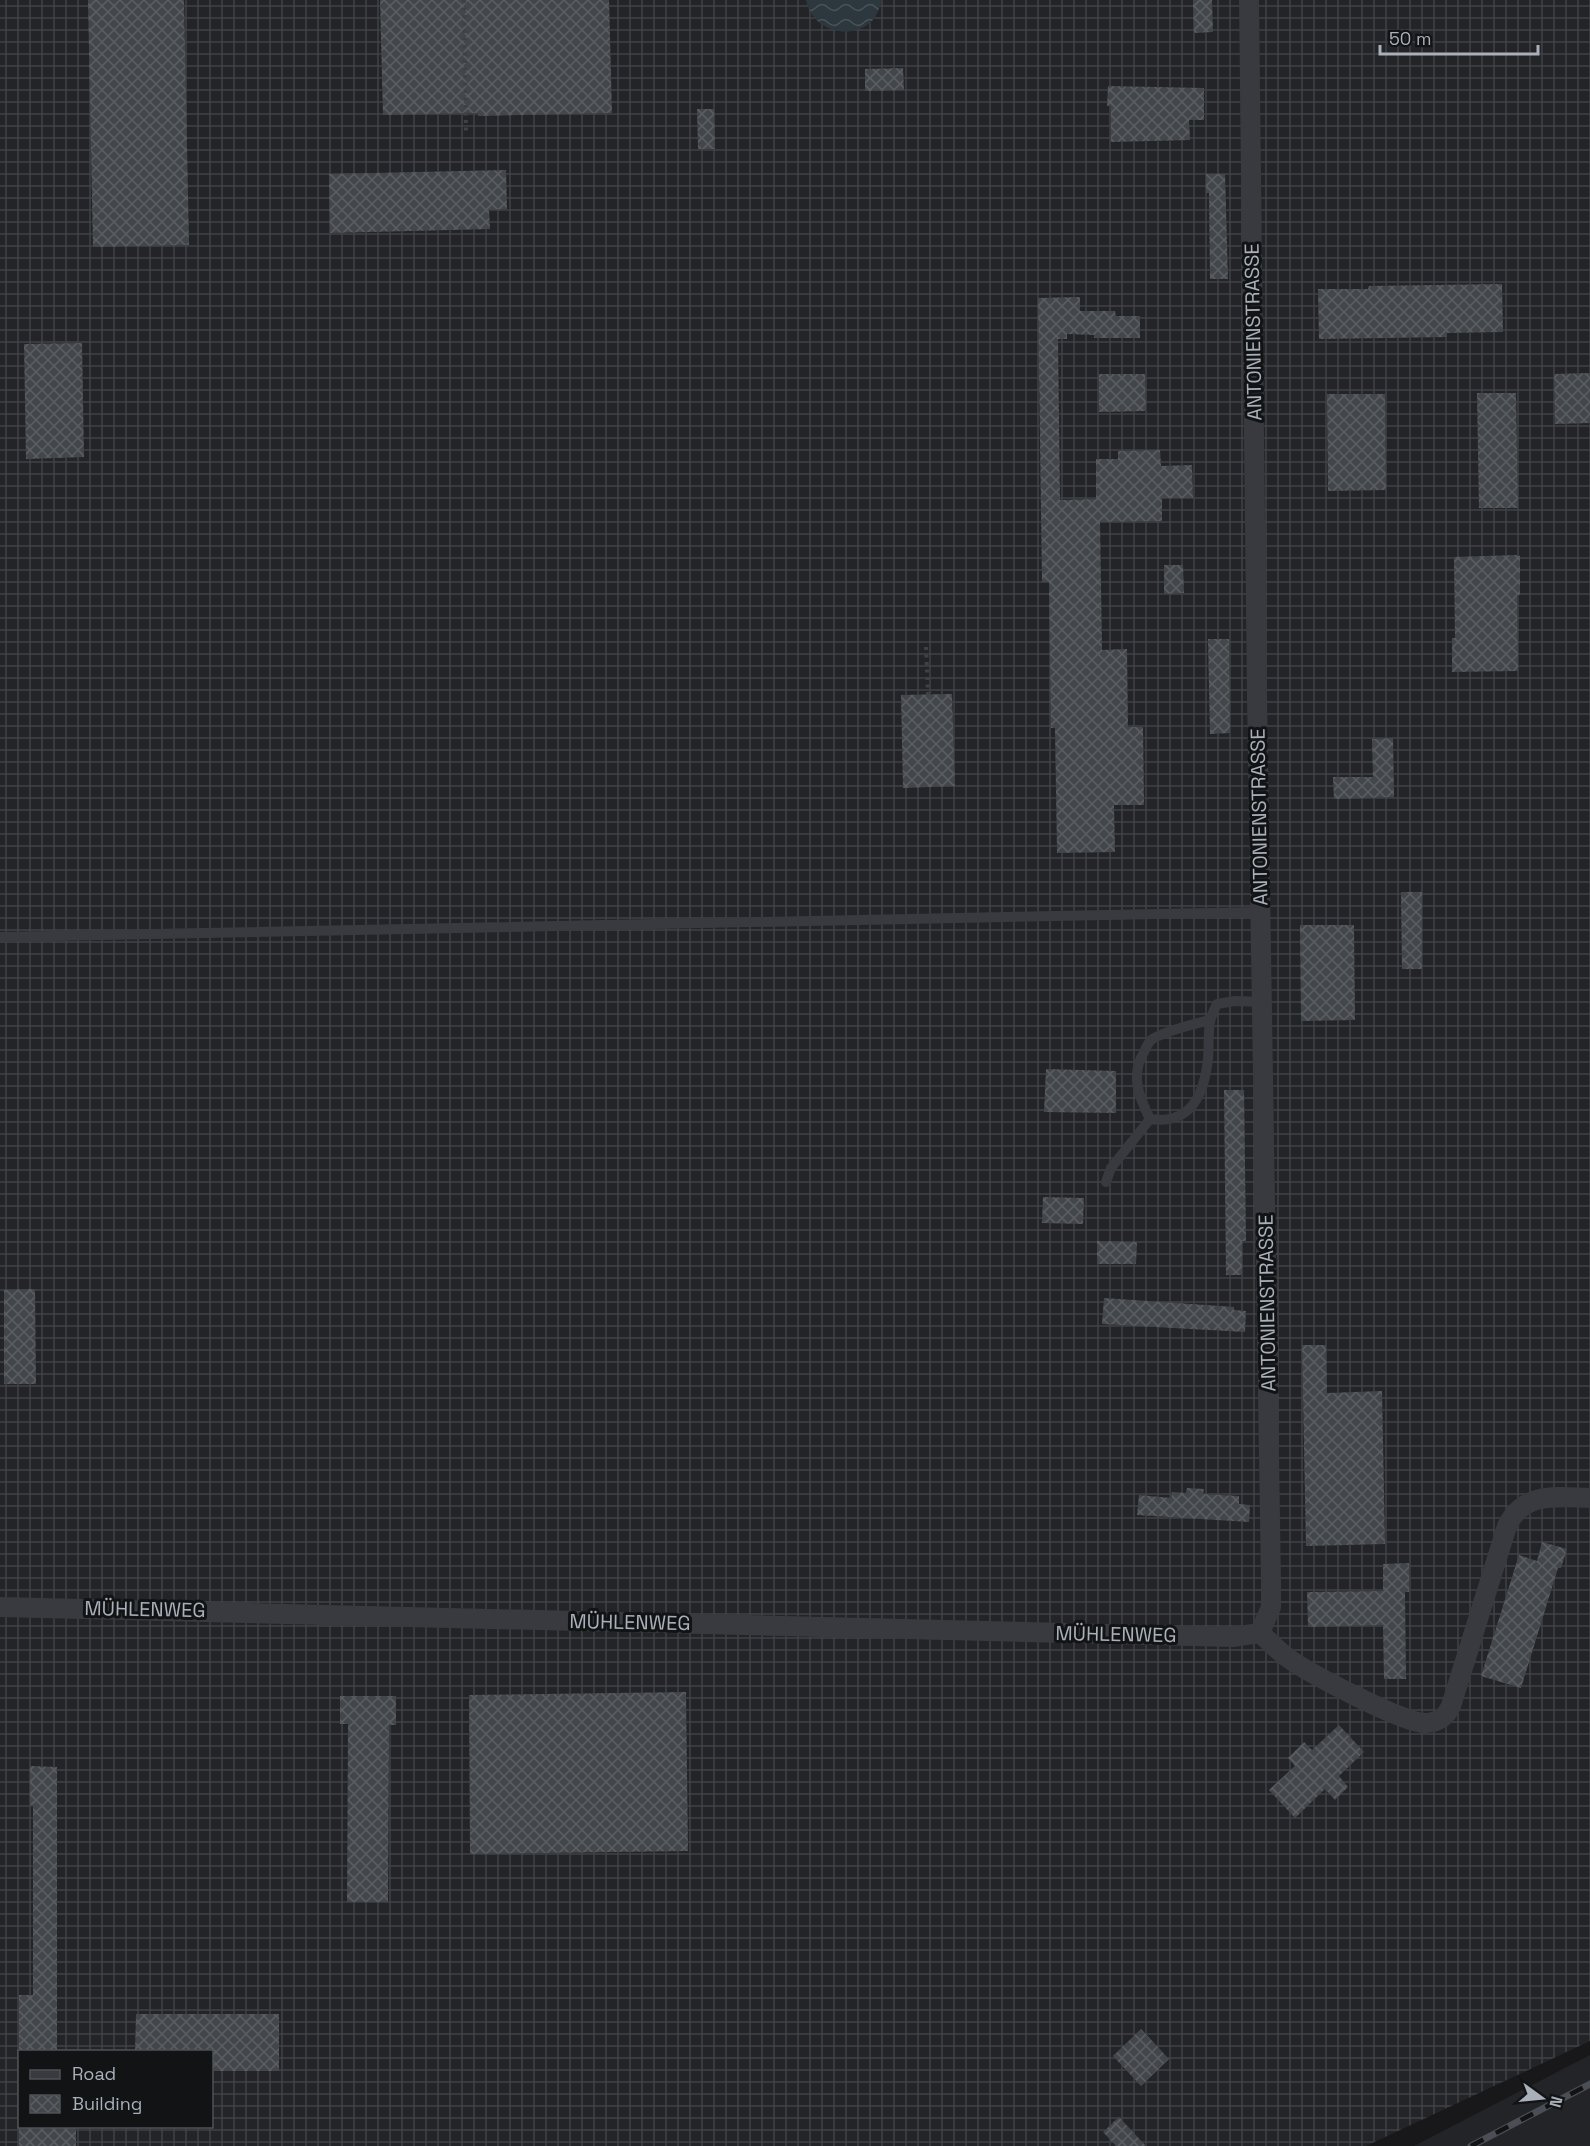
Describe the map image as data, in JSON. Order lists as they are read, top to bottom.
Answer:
{
  "streets": {
    "street": ["ANTONIENSTRASSE", "MÜHLENWEG"]
  },
  "crossings": [
    ["ANTONIENSTRASSE", "MÜHLENWEG"]
  ],
  "legend": ["Road", "Building"],
  "scale_bar": "50 m",
  "north": "right"
}
